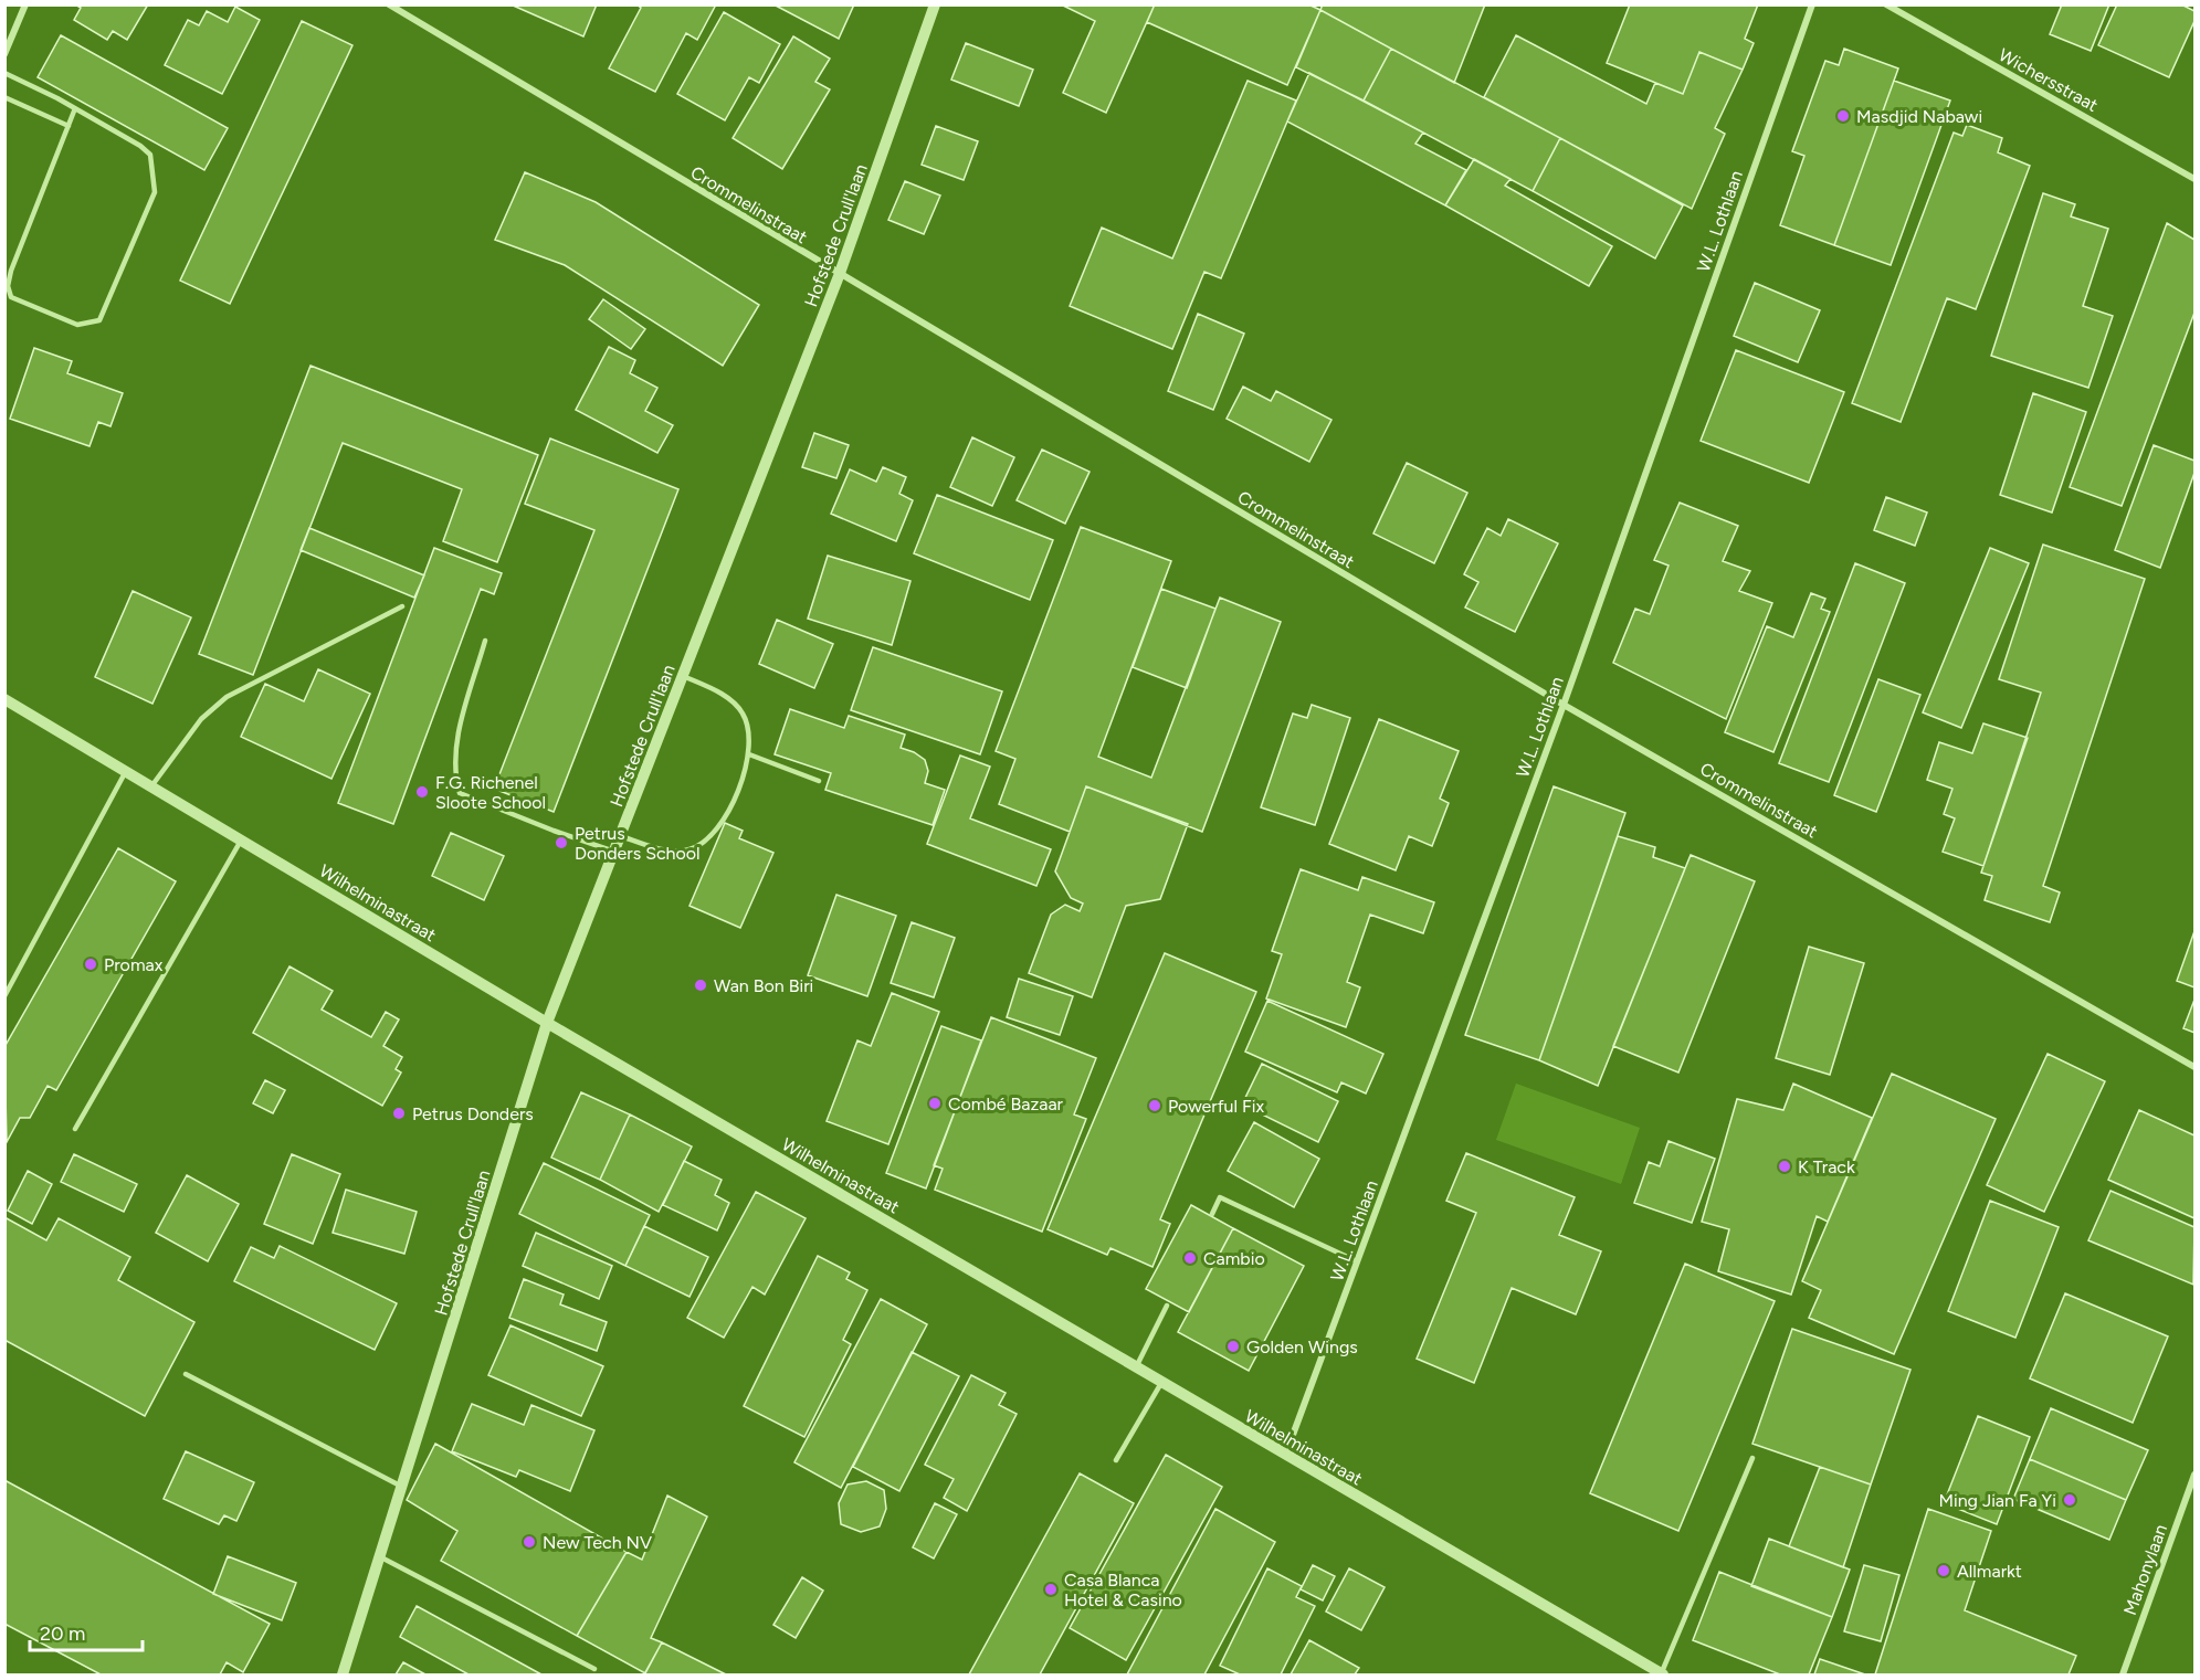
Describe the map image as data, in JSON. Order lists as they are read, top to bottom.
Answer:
{
  "streets": {
    "street": [
      "Wichersstraat",
      "Crommelinstraat",
      "W.L. Lothlaan",
      "Hofstede Crull'laan",
      "Wilhelminastraat",
      "Mahonylaan"
    ]
  },
  "crossings": [
    ["Crommelinstraat", "W.L. Lothlaan"],
    ["Crommelinstraat", "Hofstede Crull'laan"],
    ["W.L. Lothlaan", "Wilhelminastraat"],
    ["Hofstede Crull'laan", "Wilhelminastraat"]
  ],
  "places": [
    "Masdjid Nabawi",
    "F.G. Richenel Sloote School",
    "Petrus Donders School",
    "Promax",
    "Wan Bon Biri",
    "Combé Bazaar",
    "Powerful Fix",
    "Petrus Donders",
    "K Track",
    "Cambio",
    "Golden Wings",
    "Ming Jian Fa Yi",
    "New Tech NV",
    "Allmarkt",
    "Casa Blanca Hotel & Casino"
  ],
  "scale_bar": "20 m"
}
